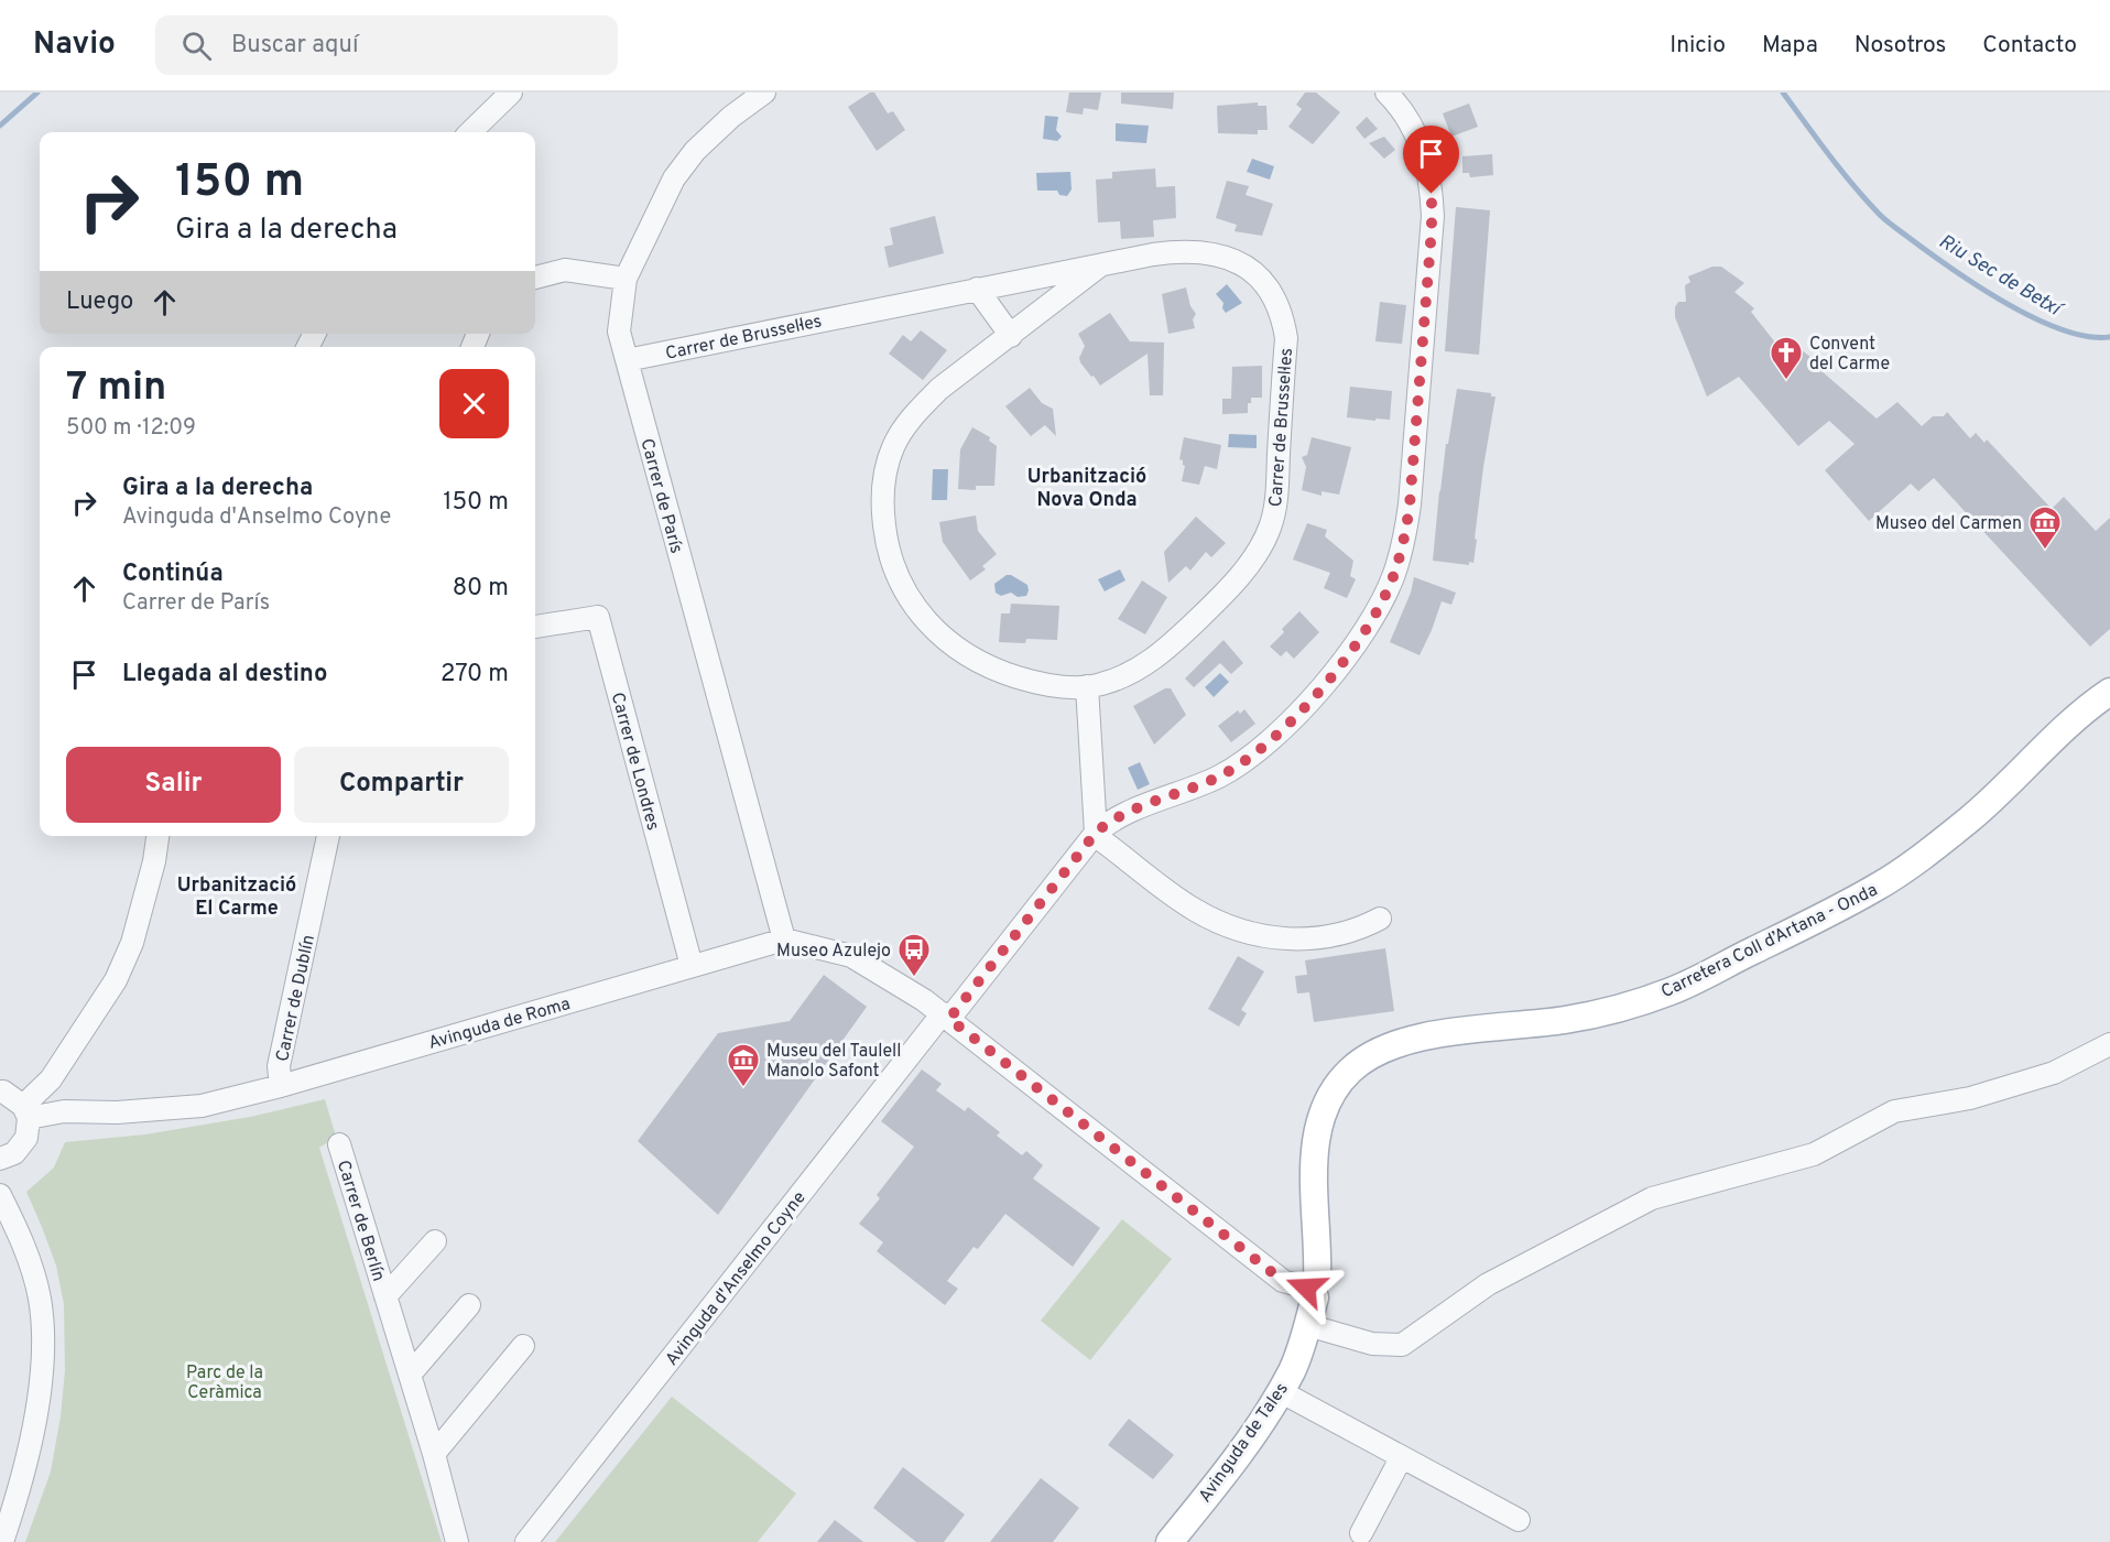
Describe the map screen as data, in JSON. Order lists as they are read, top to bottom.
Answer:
{
  "streets": {
    "main road": ["Carretera Coll d’Artana - Onda", "Avinguda de Tales"],
    "street": [
      "Carrer de Brussel·les",
      "Carrer de París",
      "Carrer de Londres",
      "Carrer de Dublín",
      "Avinguda de Roma",
      "Carrer de Berlín",
      "Avinguda d'Anselmo Coyne"
    ]
  },
  "crossings": [
    ["Carrer de Brussel·les", "Carrer de París"],
    ["Carrer de París", "Avinguda de Roma"],
    ["Carrer de Londres", "Avinguda de Roma"],
    ["Carretera Coll d’Artana - Onda", "Avinguda de Roma"],
    ["Carretera Coll d’Artana - Onda", "Avinguda de Tales"],
    ["Carrer de Dublín", "Avinguda de Roma"],
    ["Avinguda de Roma", "Avinguda d'Anselmo Coyne"],
    ["Avinguda de Roma", "Avinguda de Tales"]
  ],
  "districts": ["Urbanització Nova Onda", "Urbanització El Carme"],
  "water": ["Riu Sec de Betxí"],
  "parks": ["Parc de la Ceràmica"],
  "places": {
    "church": ["Convent del Carme"],
    "museum": ["Museo del Carmen", "Museu del Taulell Manolo Safont"],
    "bus stop": ["Museo Azulejo"]
  },
  "page": {
    "header": "Navio",
    "search": "Buscar aquí",
    "nav": [
      "Inicio",
      "Mapa",
      "Nosotros",
      "Contacto"
    ],
    "turn": ["150 m", "Gira a la derecha"],
    "then": "Luego",
    "heading": ["7 min", "500 m · 12:09"],
    "list": [
      {
        "name": "Gira a la derecha",
        "note": "Avinguda d'Anselmo Coyne",
        "value": "150 m"
      },
      {
        "name": "Continúa",
        "note": "Carrer de París",
        "value": "80 m"
      },
      {
        "name": "Llegada al destino",
        "value": "270 m"
      }
    ],
    "buttons": ["Salir", "Compartir"]
  }
}
